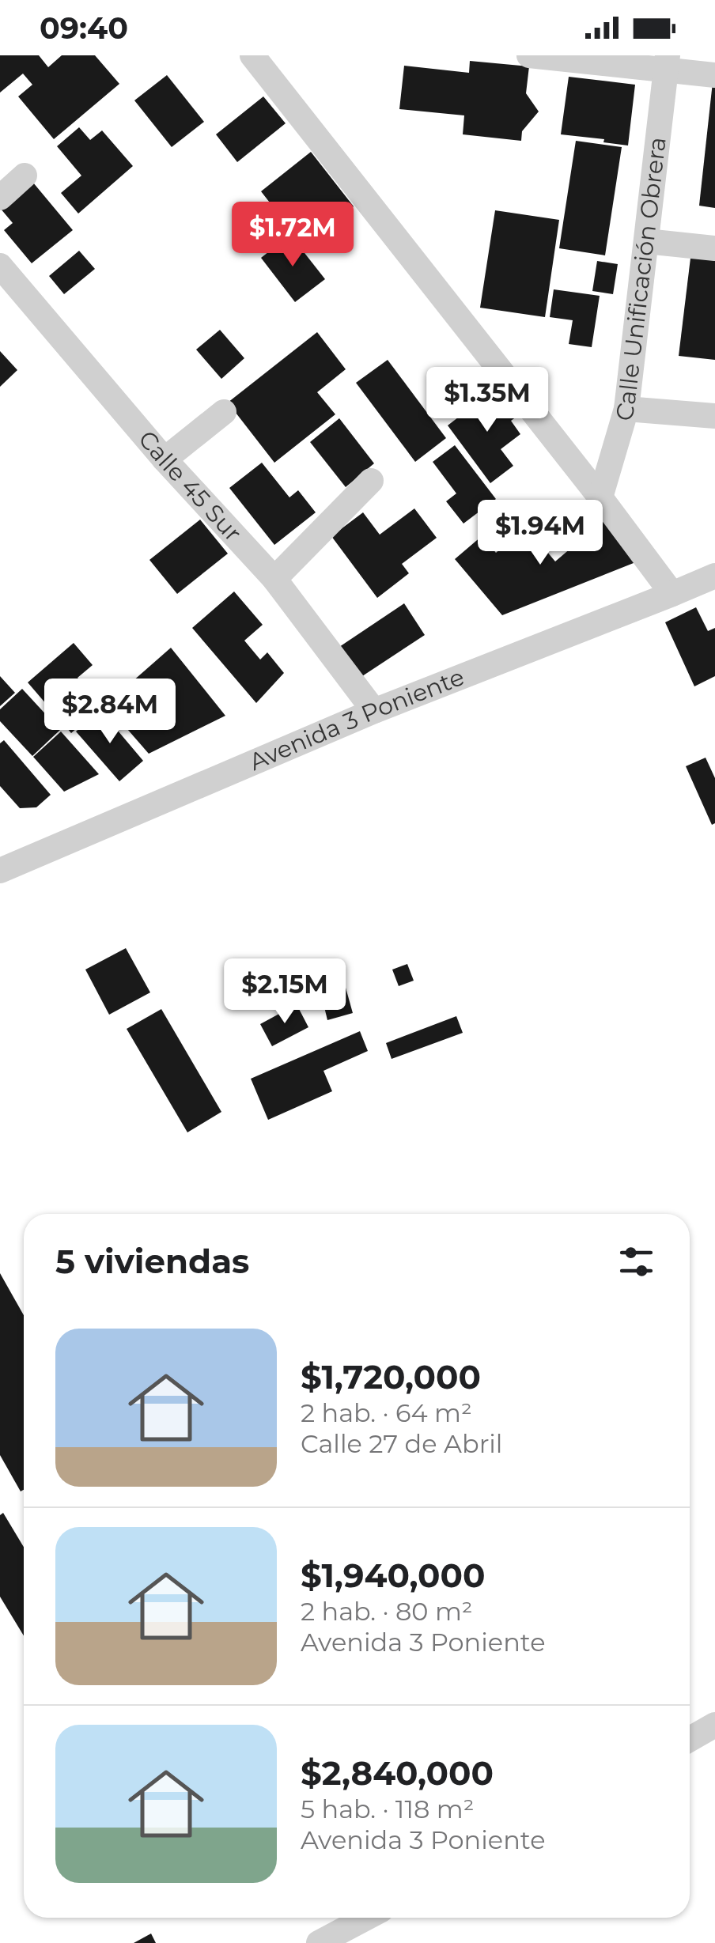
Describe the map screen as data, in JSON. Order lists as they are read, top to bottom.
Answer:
{
  "streets": {
    "street": ["Calle Unificación Obrera", "Calle 45 Sur", "Avenida 3 Poniente"]
  },
  "crossings": [
    ["Calle 45 Sur", "Avenida 3 Poniente"]
  ],
  "page": {
    "status": "09:40",
    "price": [
      "$1.72M",
      "$1.35M",
      "$1.94M",
      "$2.84M",
      "$2.15M"
    ],
    "heading": "5 viviendas",
    "list": [
      {
        "name": "$1,720,000",
        "note": "2 hab. · 64 m² · Calle 27 de Abril"
      },
      {
        "name": "$1,940,000",
        "note": "2 hab. · 80 m² · Avenida 3 Poniente"
      },
      {
        "name": "$2,840,000",
        "note": "5 hab. · 118 m² · Avenida 3 Poniente"
      }
    ]
  }
}
